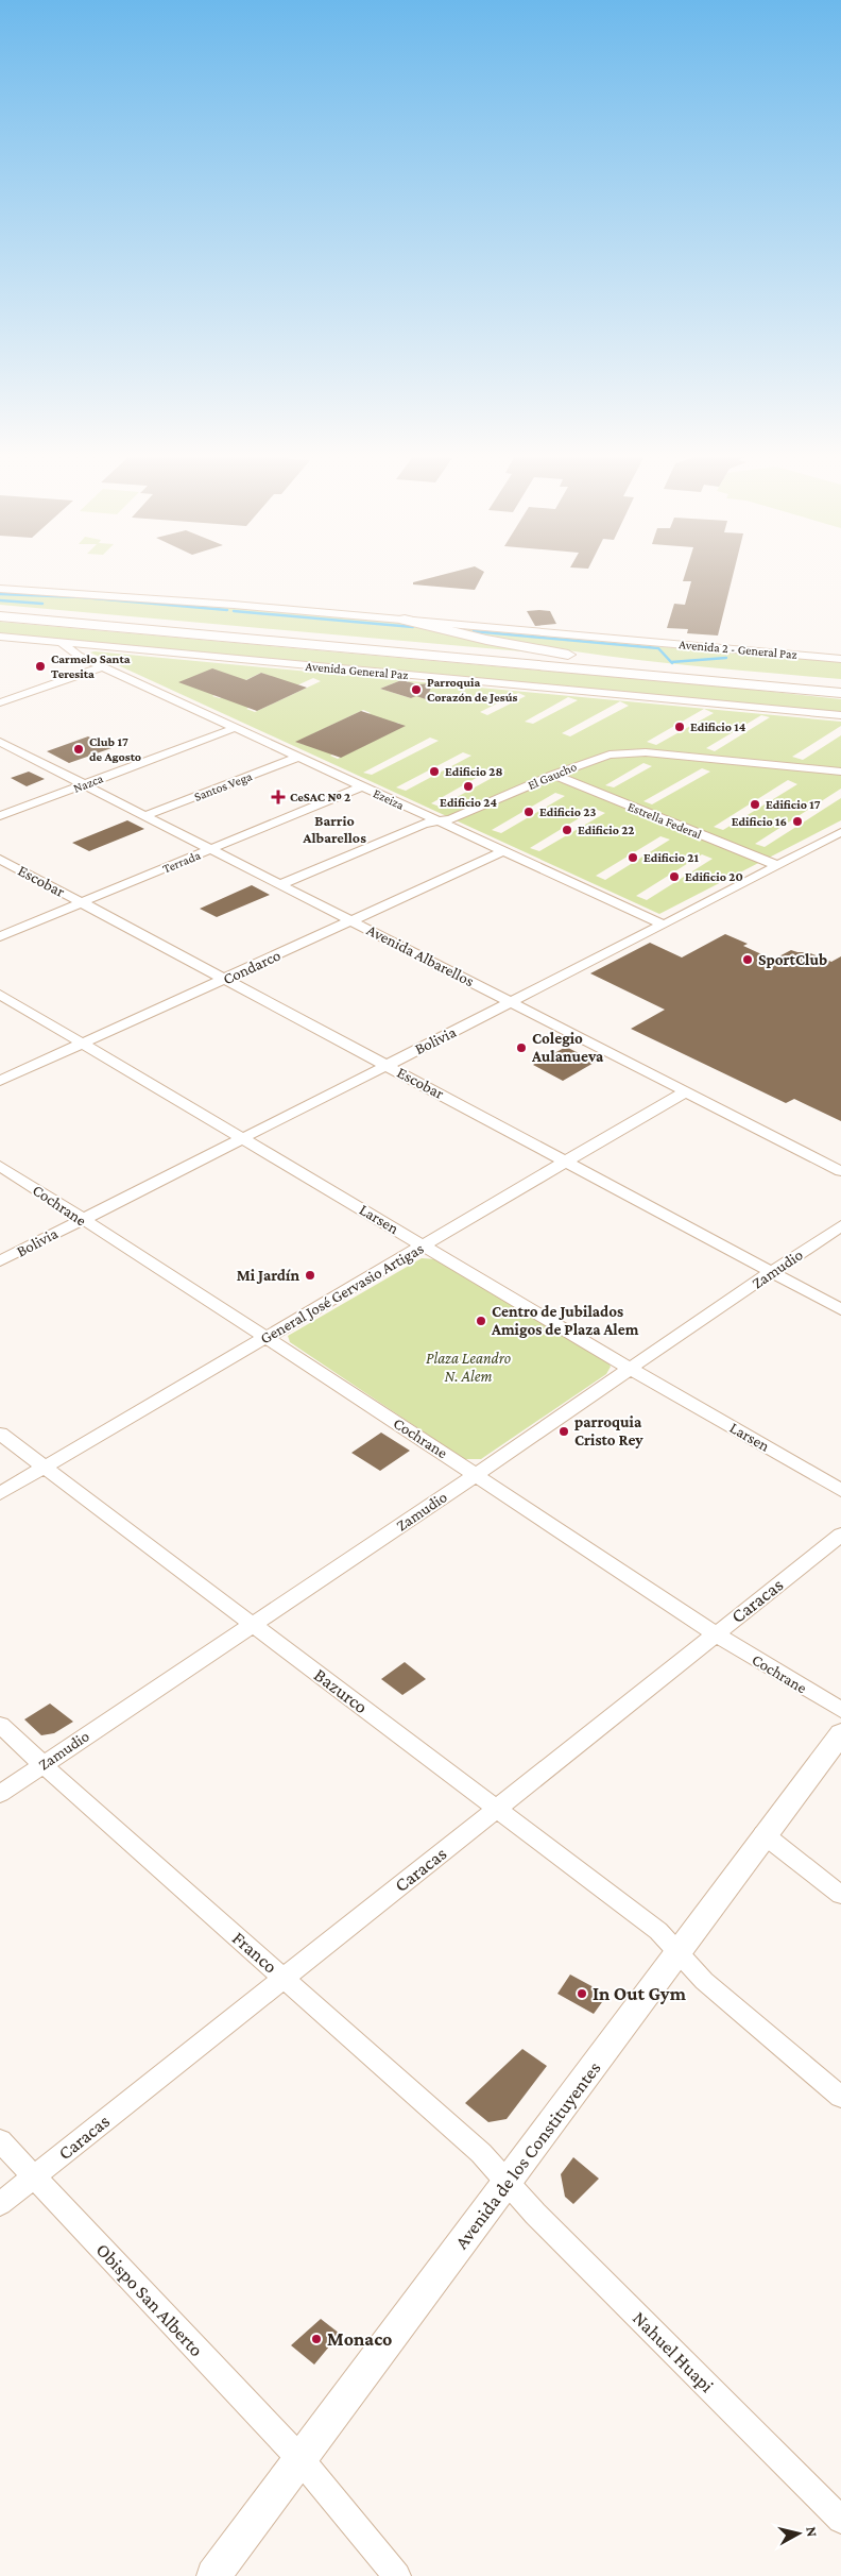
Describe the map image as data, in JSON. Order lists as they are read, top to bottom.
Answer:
{
  "streets": {
    "highway": ["Avenida General Paz"],
    "main road": ["Avenida de los Constituyentes"],
    "street": [
      "Avenida 2 - General Paz",
      "El Gaucho",
      "Nazca",
      "Santos Vega",
      "Ezeiza",
      "Estrella Federal",
      "Terrada",
      "Escobar",
      "Avenida Albarellos",
      "Condarco",
      "Bolivia",
      "Cochrane",
      "Larsen",
      "Zamudio",
      "General José Gervasio Artigas",
      "Caracas",
      "Bazurco",
      "Franco",
      "Obispo San Alberto",
      "Nahuel Huapi"
    ]
  },
  "crossings": [
    ["Avenida General Paz", "Ezeiza"],
    ["El Gaucho", "Ezeiza"],
    ["El Gaucho", "Estrella Federal"],
    ["El Gaucho", "Avenida Albarellos"],
    ["Nazca", "Ezeiza"],
    ["Nazca", "Avenida Albarellos"],
    ["Santos Vega", "Ezeiza"],
    ["Santos Vega", "Avenida Albarellos"],
    ["Ezeiza", "Terrada"],
    ["Ezeiza", "Condarco"],
    ["Ezeiza", "Bolivia"],
    ["Estrella Federal", "Bolivia"],
    ["Terrada", "Escobar"],
    ["Terrada", "Avenida Albarellos"],
    ["Escobar", "Condarco"],
    ["Escobar", "Bolivia"],
    ["Escobar", "Zamudio"],
    ["Escobar", "General José Gervasio Artigas"],
    ["Avenida Albarellos", "Condarco"],
    ["Avenida Albarellos", "Bolivia"],
    ["Avenida Albarellos", "General José Gervasio Artigas"],
    ["Condarco", "Larsen"],
    ["Bolivia", "Cochrane"],
    ["Bolivia", "Larsen"],
    ["Cochrane", "Zamudio"],
    ["Cochrane", "General José Gervasio Artigas"],
    ["Cochrane", "Caracas"],
    ["Larsen", "Zamudio"],
    ["Larsen", "General José Gervasio Artigas"],
    ["Zamudio", "Bazurco"],
    ["Zamudio", "Franco"],
    ["General José Gervasio Artigas", "Bazurco"],
    ["Caracas", "Bazurco"],
    ["Caracas", "Franco"],
    ["Caracas", "Obispo San Alberto"],
    ["Bazurco", "Avenida de los Constituyentes"],
    ["Franco", "Avenida de los Constituyentes"],
    ["Franco", "Nahuel Huapi"],
    ["Avenida de los Constituyentes", "Obispo San Alberto"],
    ["Avenida de los Constituyentes", "Nahuel Huapi"]
  ],
  "districts": ["Barrio Albarellos"],
  "parks": ["Plaza Leandro N. Alem"],
  "places": {
    "other": [
      "Carmelo Santa Teresita",
      "Parroquia Corazón de Jesús",
      "Edificio 14",
      "Club 17 de Agosto",
      "Edificio 28",
      "Edificio 24",
      "Edificio 17",
      "Edificio 23",
      "Edificio 16",
      "Edificio 22",
      "Edificio 21",
      "Edificio 20",
      "SportClub",
      "Colegio Aulanueva",
      "Mi Jardín",
      "Centro de Jubilados Amigos de Plaza Alem",
      "parroquia Cristo Rey",
      "In Out Gym",
      "Monaco"
    ],
    "health": ["CeSAC Nº 2"]
  },
  "north": "right"
}
